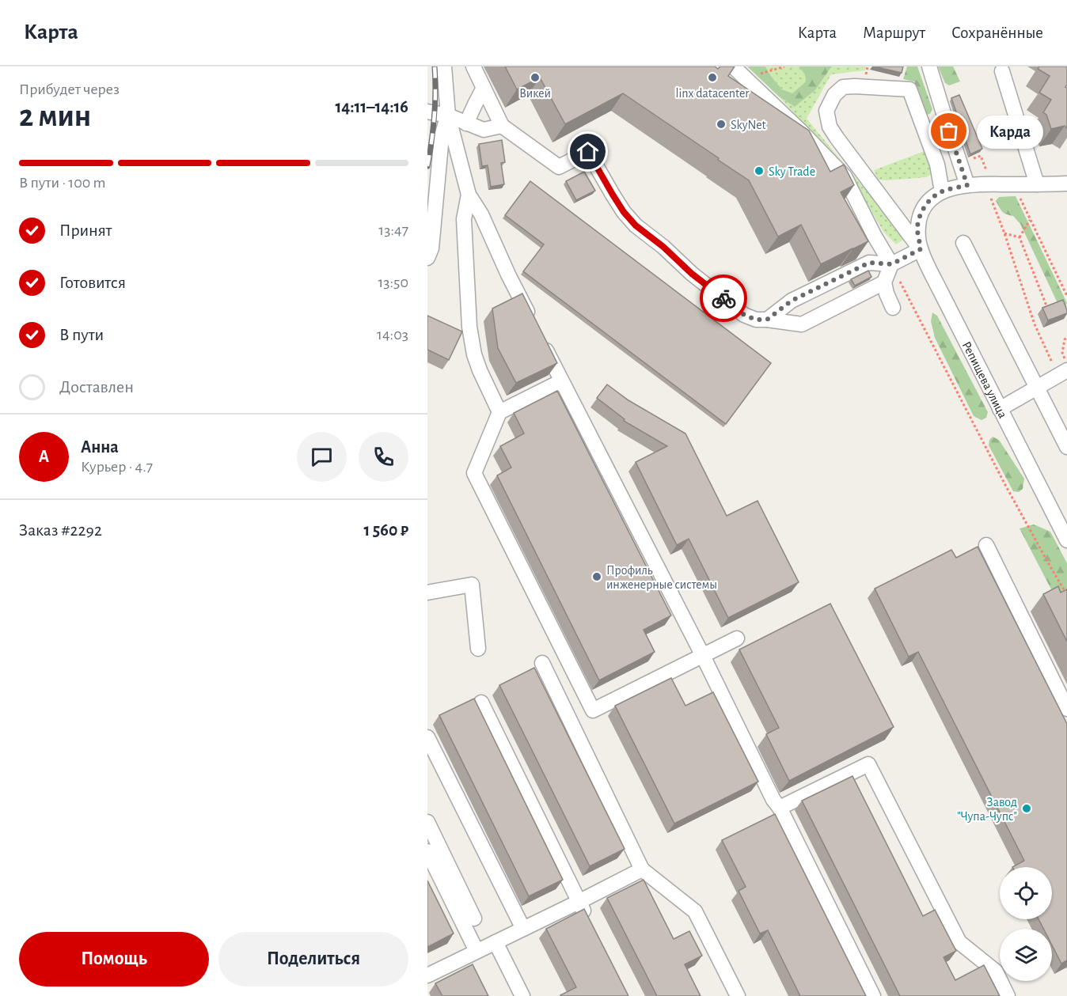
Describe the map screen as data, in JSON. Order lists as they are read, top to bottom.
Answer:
{
  "streets": {
    "street": ["Репищева улица"]
  },
  "places": [
    "Викей",
    "linx datacenter",
    "SkyNet",
    "Карда",
    "Sky Trade",
    "Профиль инженерные системы",
    "Завод \"Чупа-Чупс\""
  ],
  "page": {
    "header": "Карта",
    "nav": ["Карта", "Маршрут", "Сохранённые"],
    "heading": ["2 мин", "Прибудет через", "14:11–14:16"],
    "panel": [
      "Анна",
      "Курьер · 4.7",
      "Заказ #2292",
      "1 560 ₽"
    ],
    "bubble": "Карда",
    "bar": "В пути · 100 m",
    "list": [
      ["Принят", "13:47"],
      ["Готовится", "13:50"],
      ["В пути", "14:03"],
      "Доставлен"
    ],
    "round": "А",
    "buttons": ["Помощь", "Поделиться"]
  }
}
